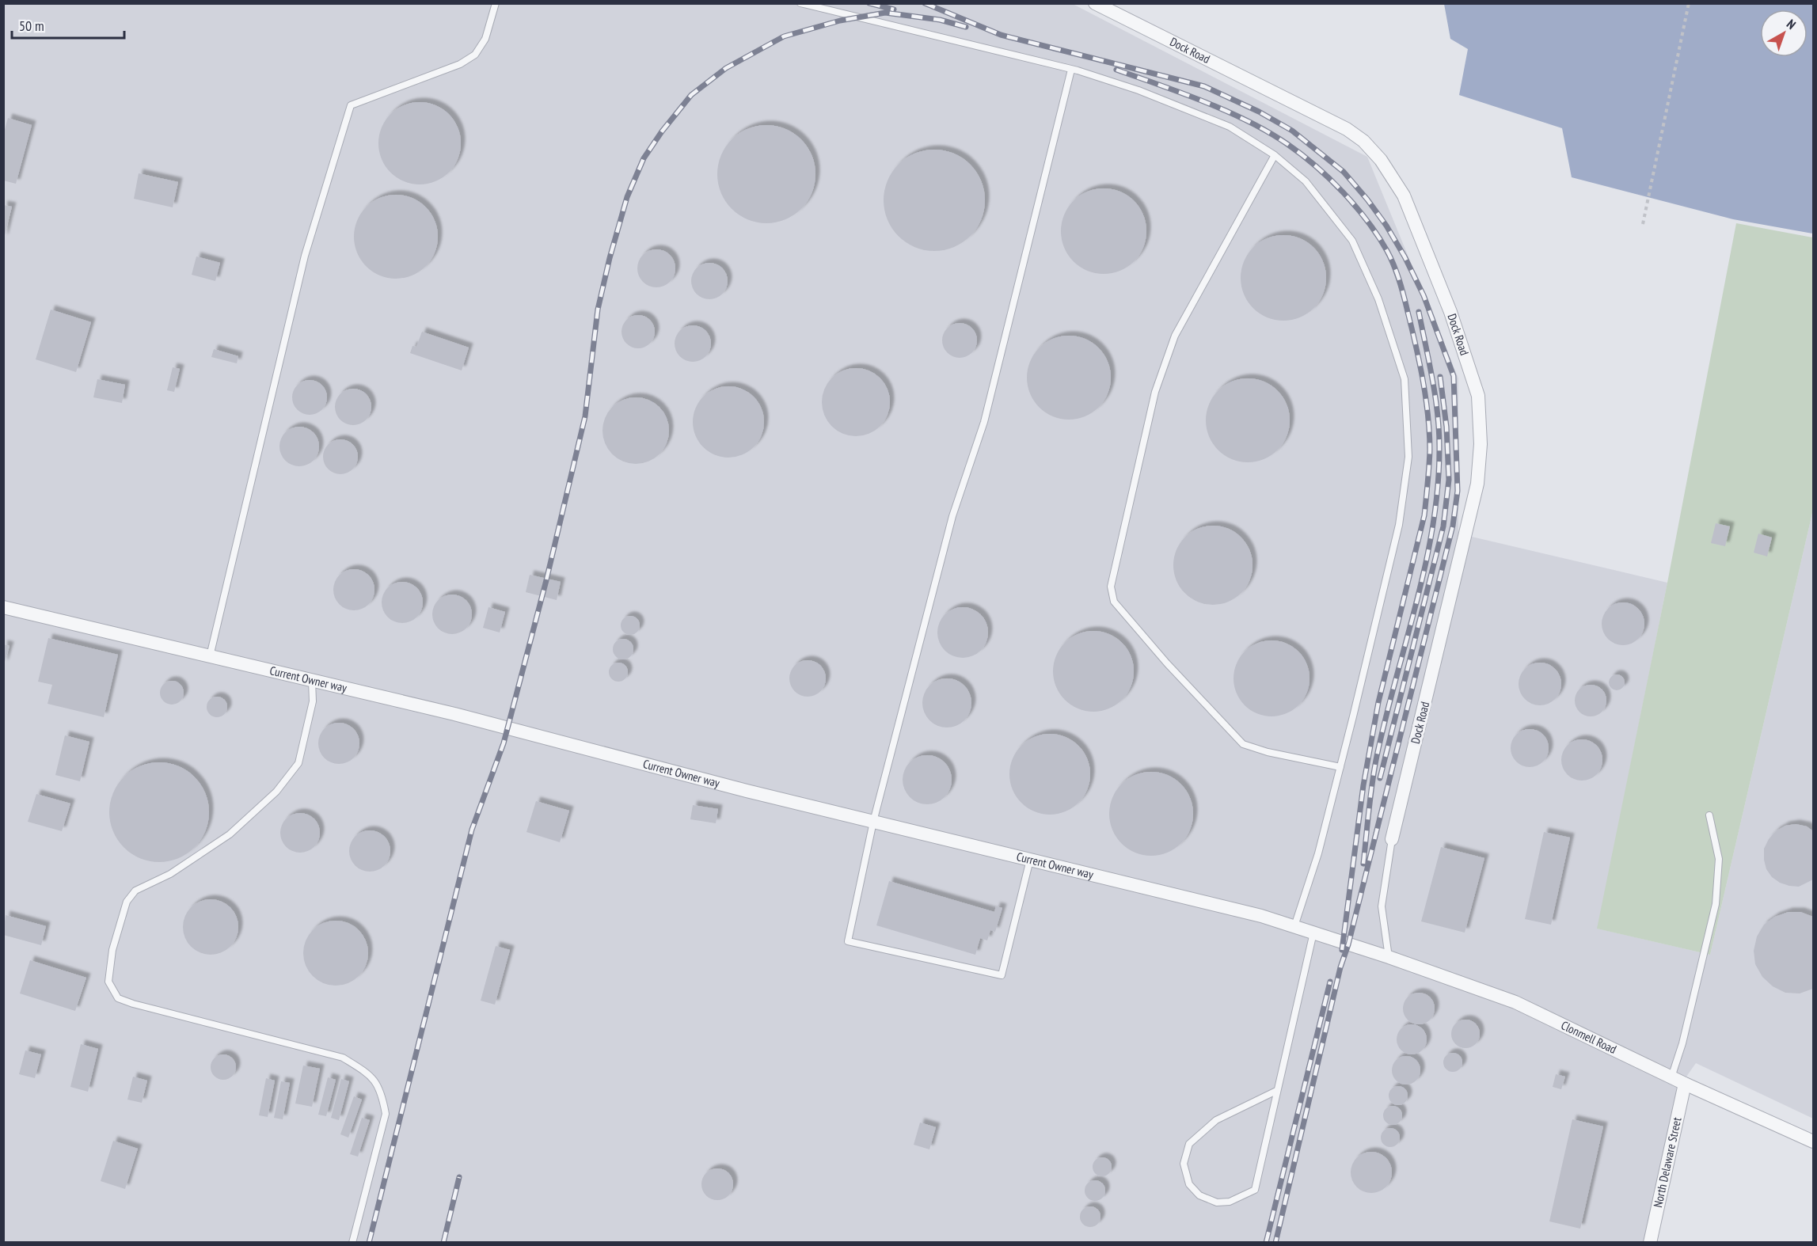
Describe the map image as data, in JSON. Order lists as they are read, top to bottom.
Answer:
{
  "streets": {
    "street": [
      "Dock Road",
      "Current Owner way",
      "Clonmell Road",
      "North Delaware Street"
    ]
  },
  "crossings": [
    ["Current Owner way", "Clonmell Road"],
    ["Clonmell Road", "North Delaware Street"]
  ],
  "scale_bar": "50 m",
  "north": "top right"
}
